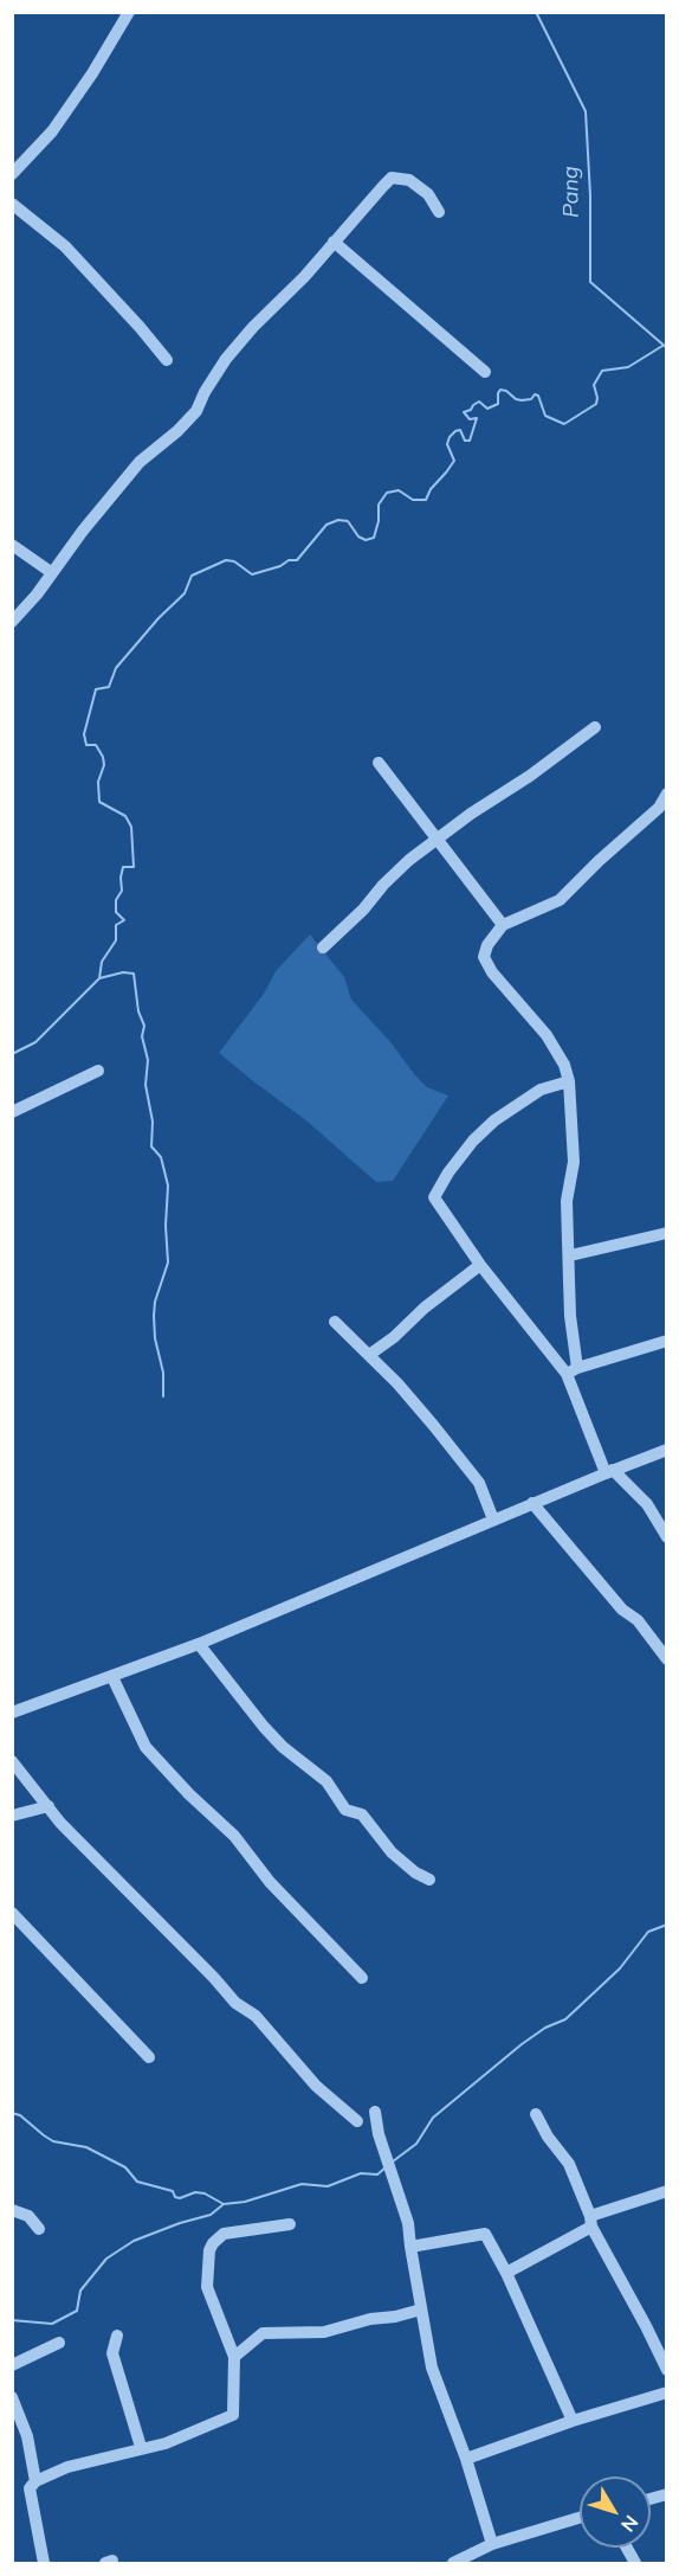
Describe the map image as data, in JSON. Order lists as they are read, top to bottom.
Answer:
{
  "water": ["Pang"],
  "north": "bottom right"
}
